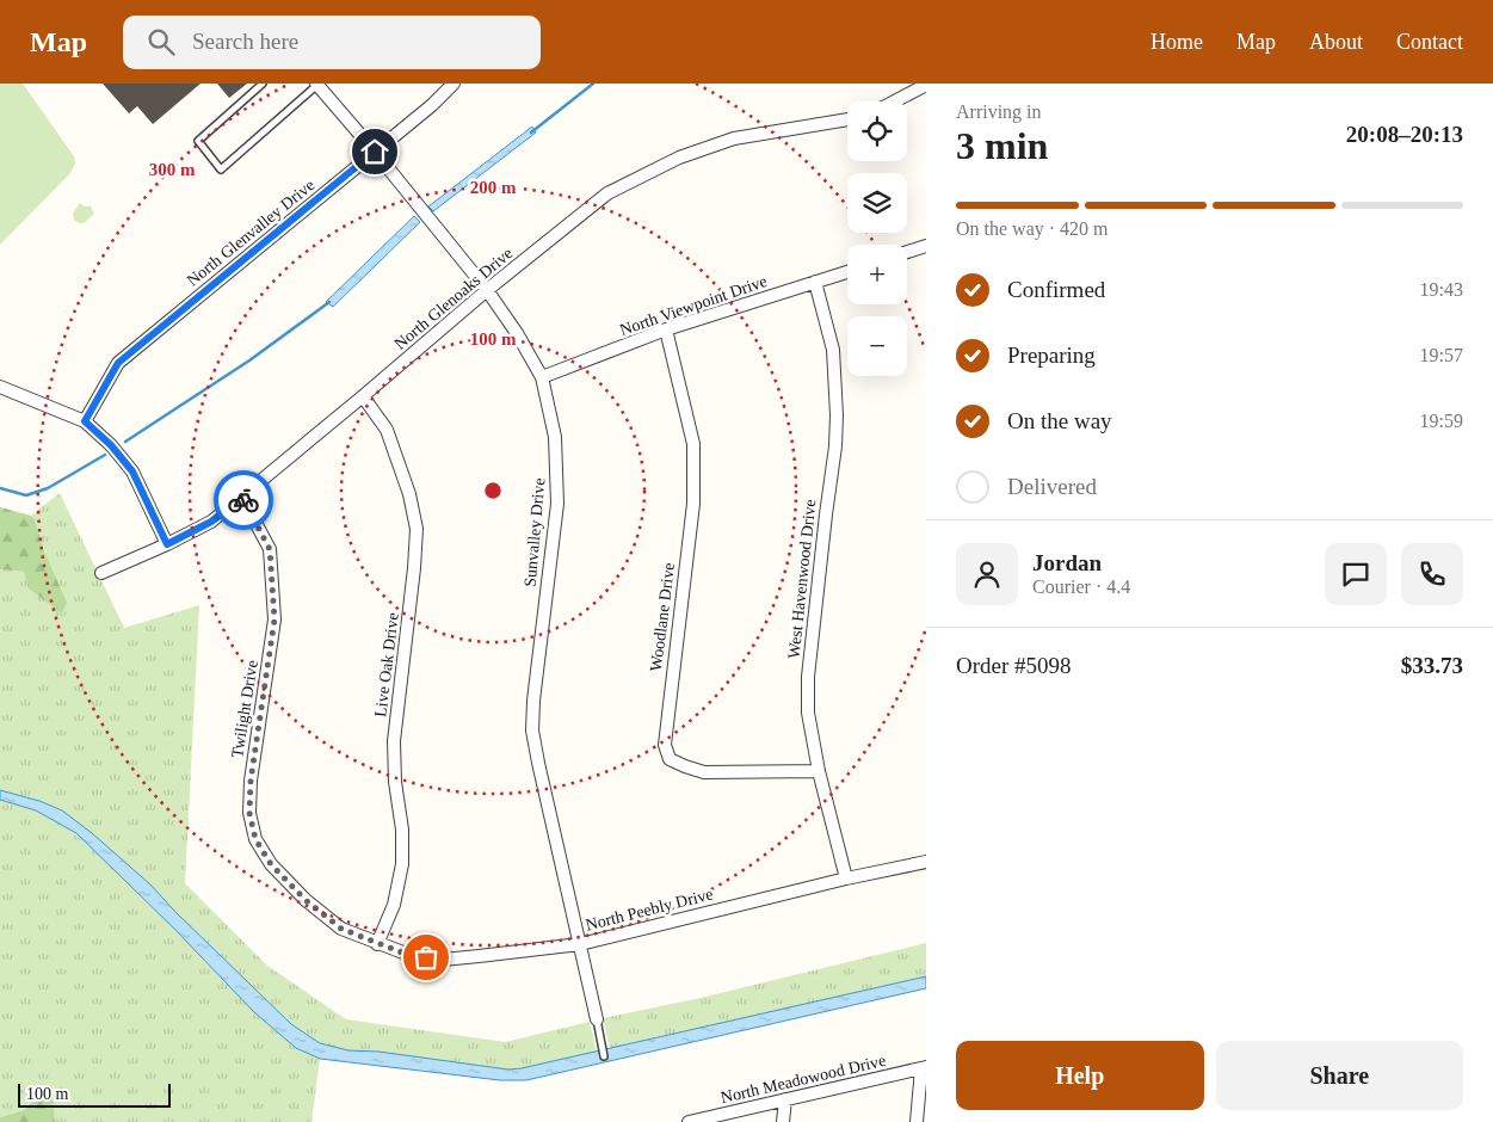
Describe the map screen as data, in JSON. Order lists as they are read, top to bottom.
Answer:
{
  "streets": {
    "street": [
      "North Glenvalley Drive",
      "North Glenoaks Drive",
      "North Viewpoint Drive",
      "Sunvalley Drive",
      "West Havenwood Drive",
      "Woodlane Drive",
      "Live Oak Drive",
      "Twilight Drive",
      "North Peebly Drive",
      "North Meadowood Drive"
    ]
  },
  "crossings": [
    ["North Glenvalley Drive", "Sunvalley Drive"],
    ["North Glenoaks Drive", "Sunvalley Drive"],
    ["North Glenoaks Drive", "Live Oak Drive"],
    ["North Glenoaks Drive", "Twilight Drive"],
    ["North Viewpoint Drive", "Sunvalley Drive"],
    ["North Viewpoint Drive", "West Havenwood Drive"],
    ["North Viewpoint Drive", "Woodlane Drive"],
    ["Sunvalley Drive", "North Peebly Drive"],
    ["West Havenwood Drive", "Woodlane Drive"],
    ["West Havenwood Drive", "North Peebly Drive"],
    ["Live Oak Drive", "Twilight Drive"],
    ["Live Oak Drive", "North Peebly Drive"],
    ["Twilight Drive", "North Peebly Drive"]
  ],
  "scale_bar": "100 m",
  "page": {
    "header": "Map",
    "search": "Search here",
    "nav": [
      "Home",
      "Map",
      "About",
      "Contact"
    ],
    "heading": ["3 min", "Arriving in", "20:08–20:13"],
    "panel": [
      "Jordan",
      "Courier · 4.4",
      "Order #5098",
      "$33.73"
    ],
    "map_buttons": ["+", "−"],
    "bar": "On the way · 420 m",
    "list": [
      ["Confirmed", "19:43"],
      ["Preparing", "19:57"],
      ["On the way", "19:59"],
      "Delivered"
    ],
    "buttons": ["Help", "Share"],
    "scale": "100 m"
  },
  "rings": ["300 m", "200 m", "100 m"]
}
